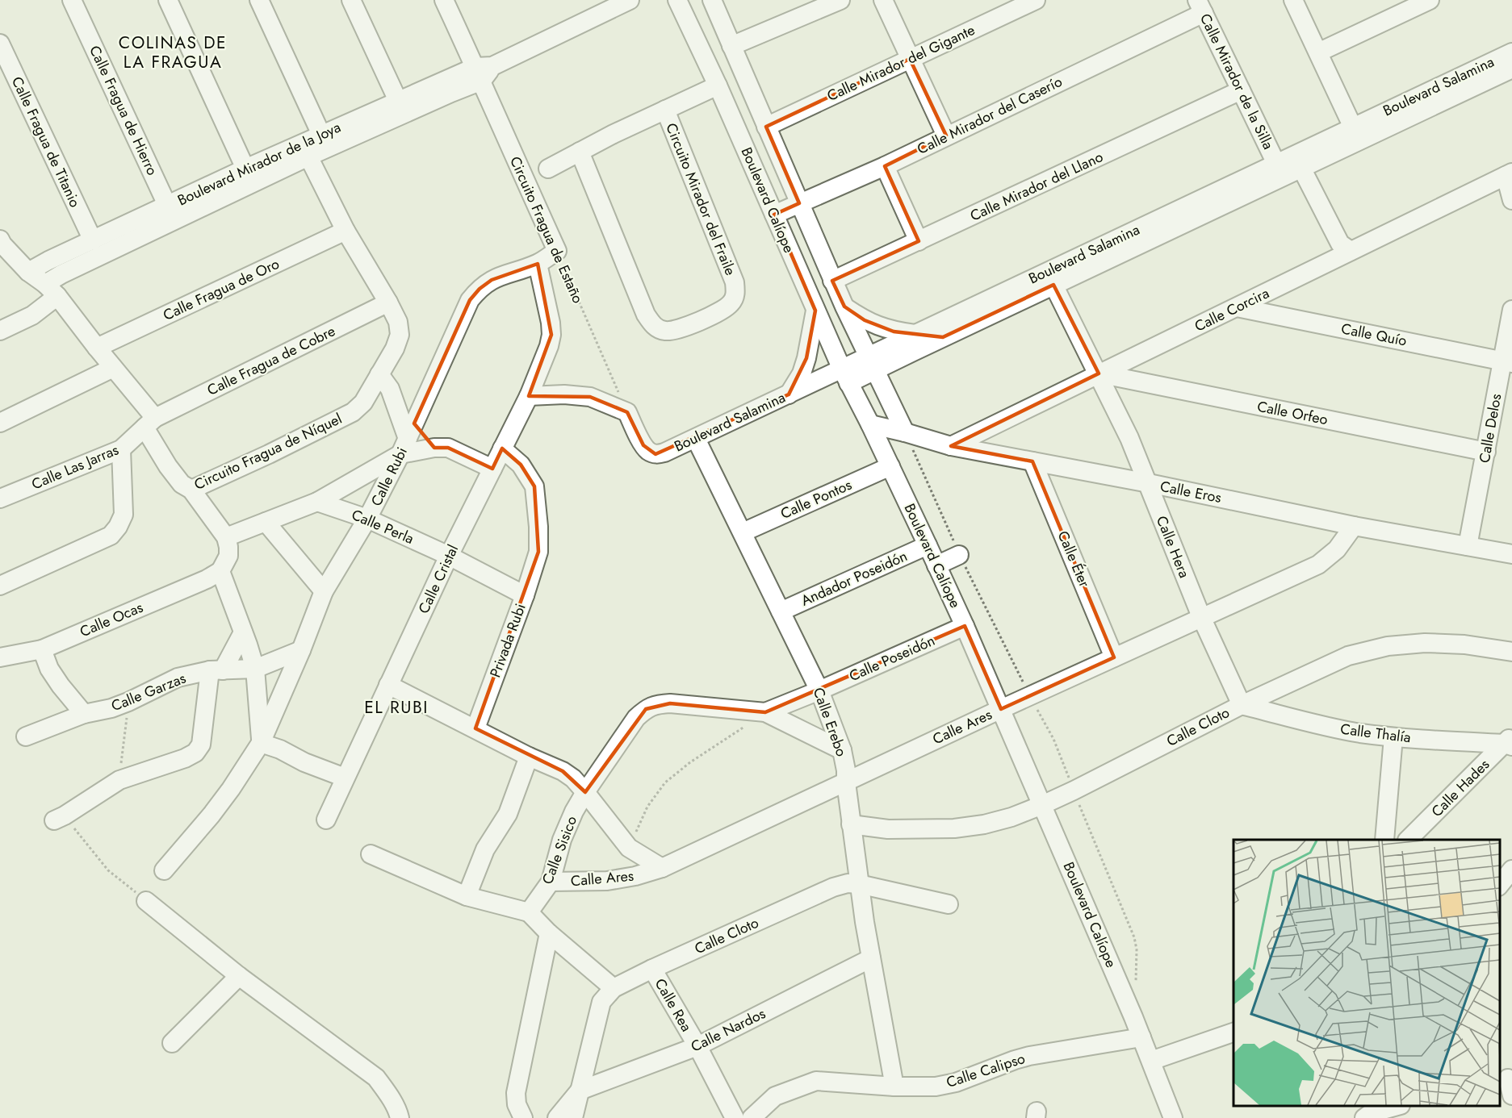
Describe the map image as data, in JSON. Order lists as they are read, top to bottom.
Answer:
{
  "streets": {
    "street": [
      "Calle Mirador del Gigante",
      "Calle Mirador de la Silla",
      "Boulevard Salamina",
      "Calle Fragua de Hierro",
      "Calle Mirador del Caserío",
      "Calle Fragua de Titanio",
      "Boulevard Mirador de la Joya",
      "Calle Mirador del Llano",
      "Circuito Mirador del Fraile",
      "Boulevard Calíope",
      "Circuito Fragua de Estaño",
      "Calle Fragua de Oro",
      "Calle Corcira",
      "Calle Quío",
      "Calle Fragua de Cobre",
      "Calle Orfeo",
      "Calle Delos",
      "Circuito Fragua de Níquel",
      "Calle Las Jarras",
      "Calle Rubi",
      "Calle Eros",
      "Calle Pontos",
      "Calle Perla",
      "Calle Hera",
      "Calle Éter",
      "Andador Poseidón",
      "Calle Cristal",
      "Calle Ocas",
      "Privada Rubi",
      "Calle Poseidón",
      "Calle Garzas",
      "Calle Erebo",
      "Calle Ares",
      "Calle Cloto",
      "Calle Thalía",
      "Calle Hades",
      "Calle Sisico",
      "Calle Rea",
      "Calle Nardos",
      "Calle Calipso"
    ]
  },
  "crossings": [
    ["Calle Mirador del Gigante", "Boulevard Calíope"],
    ["Calle Mirador de la Silla", "Boulevard Salamina"],
    ["Calle Mirador de la Silla", "Calle Mirador del Caserío"],
    ["Calle Mirador de la Silla", "Calle Mirador del Llano"],
    ["Boulevard Salamina", "Boulevard Calíope"],
    ["Boulevard Salamina", "Circuito Fragua de Estaño"],
    ["Boulevard Salamina", "Calle Hera"],
    ["Boulevard Salamina", "Calle Erebo"],
    ["Calle Fragua de Hierro", "Boulevard Mirador de la Joya"],
    ["Calle Mirador del Caserío", "Boulevard Calíope"],
    ["Calle Fragua de Titanio", "Boulevard Mirador de la Joya"],
    ["Boulevard Mirador de la Joya", "Circuito Fragua de Estaño"],
    ["Boulevard Mirador de la Joya", "Circuito Fragua de Níquel"],
    ["Calle Mirador del Llano", "Boulevard Calíope"],
    ["Boulevard Calíope", "Calle Eros"],
    ["Boulevard Calíope", "Calle Pontos"],
    ["Boulevard Calíope", "Andador Poseidón"],
    ["Boulevard Calíope", "Calle Poseidón"],
    ["Boulevard Calíope", "Calle Ares"],
    ["Boulevard Calíope", "Calle Cloto"],
    ["Boulevard Calíope", "Calle Calipso"],
    ["Circuito Fragua de Estaño", "Calle Rubi"],
    ["Calle Fragua de Oro", "Circuito Fragua de Níquel"],
    ["Calle Corcira", "Calle Quío"],
    ["Calle Corcira", "Calle Orfeo"],
    ["Calle Corcira", "Calle Eros"],
    ["Calle Corcira", "Calle Hera"],
    ["Calle Quío", "Calle Delos"],
    ["Calle Fragua de Cobre", "Circuito Fragua de Níquel"],
    ["Calle Fragua de Cobre", "Calle Las Jarras"],
    ["Calle Orfeo", "Calle Delos"],
    ["Calle Orfeo", "Calle Hera"],
    ["Calle Delos", "Calle Eros"],
    ["Circuito Fragua de Níquel", "Calle Las Jarras"],
    ["Calle Rubi", "Calle Perla"],
    ["Calle Rubi", "Calle Cristal"],
    ["Calle Rubi", "Calle Garzas"],
    ["Calle Eros", "Calle Hera"],
    ["Calle Eros", "Calle Éter"],
    ["Calle Eros", "Calle Ares"],
    ["Calle Pontos", "Calle Erebo"],
    ["Calle Perla", "Calle Cristal"],
    ["Calle Perla", "Privada Rubi"],
    ["Calle Hera", "Calle Ares"],
    ["Calle Hera", "Calle Cloto"],
    ["Calle Hera", "Calle Thalía"],
    ["Calle Éter", "Calle Ares"],
    ["Andador Poseidón", "Calle Erebo"],
    ["Calle Cristal", "Privada Rubi"],
    ["Calle Poseidón", "Calle Erebo"],
    ["Calle Poseidón", "Calle Sisico"],
    ["Calle Erebo", "Calle Ares"],
    ["Calle Erebo", "Calle Cloto"],
    ["Calle Erebo", "Calle Nardos"],
    ["Calle Erebo", "Calle Calipso"],
    ["Calle Ares", "Calle Sisico"],
    ["Calle Cloto", "Calle Thalía"],
    ["Calle Cloto", "Calle Rea"],
    ["Calle Cloto", "Calle Nardos"],
    ["Calle Thalía", "Calle Hades"],
    ["Calle Rea", "Calle Nardos"]
  ],
  "districts": ["COLINAS DE LA FRAGUA", "EL RUBI"]
}
